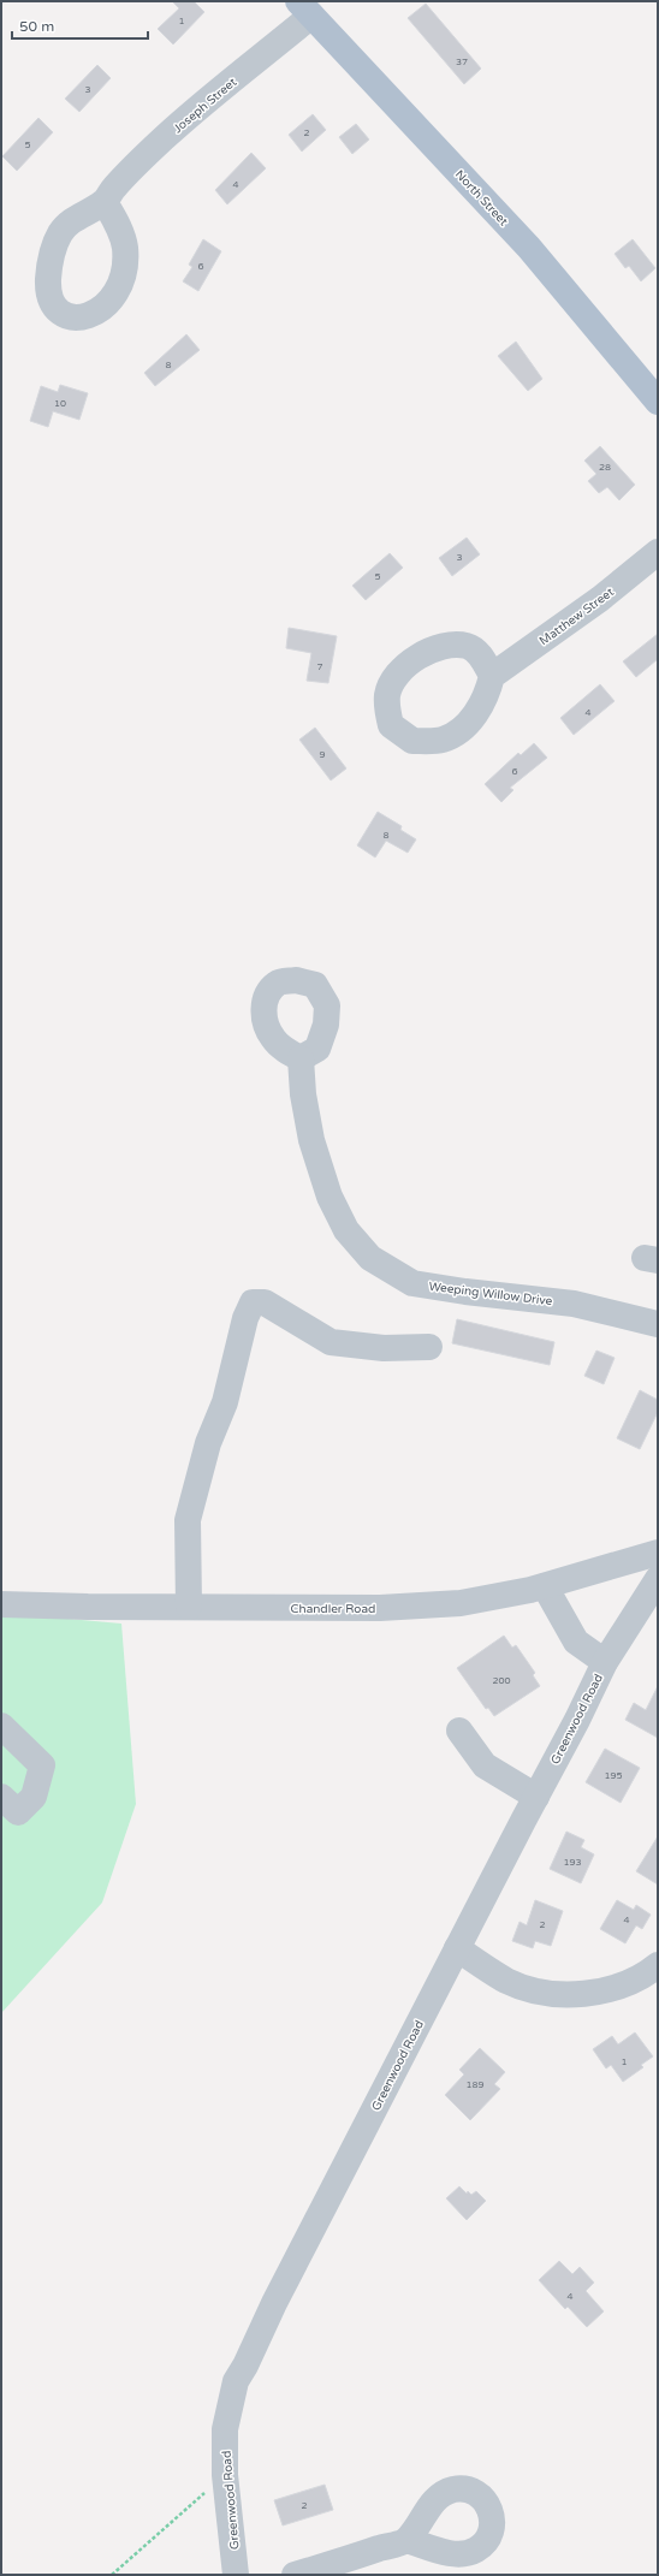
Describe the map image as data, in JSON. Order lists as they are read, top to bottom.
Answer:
{
  "streets": {
    "main road": ["North Street"],
    "street": [
      "Joseph Street",
      "Matthew Street",
      "Weeping Willow Drive",
      "Chandler Road",
      "Greenwood Road"
    ]
  },
  "crossings": [
    ["Joseph Street", "North Street"]
  ],
  "house_numbers": [
    "1",
    "37",
    "3",
    "2",
    "5",
    "4",
    "6",
    "8",
    "10",
    "28",
    "3",
    "5",
    "7",
    "4",
    "9",
    "6",
    "8",
    "200",
    "195",
    "193",
    "4",
    "2",
    "1",
    "189",
    "4",
    "2"
  ],
  "scale_bar": "50 m"
}
